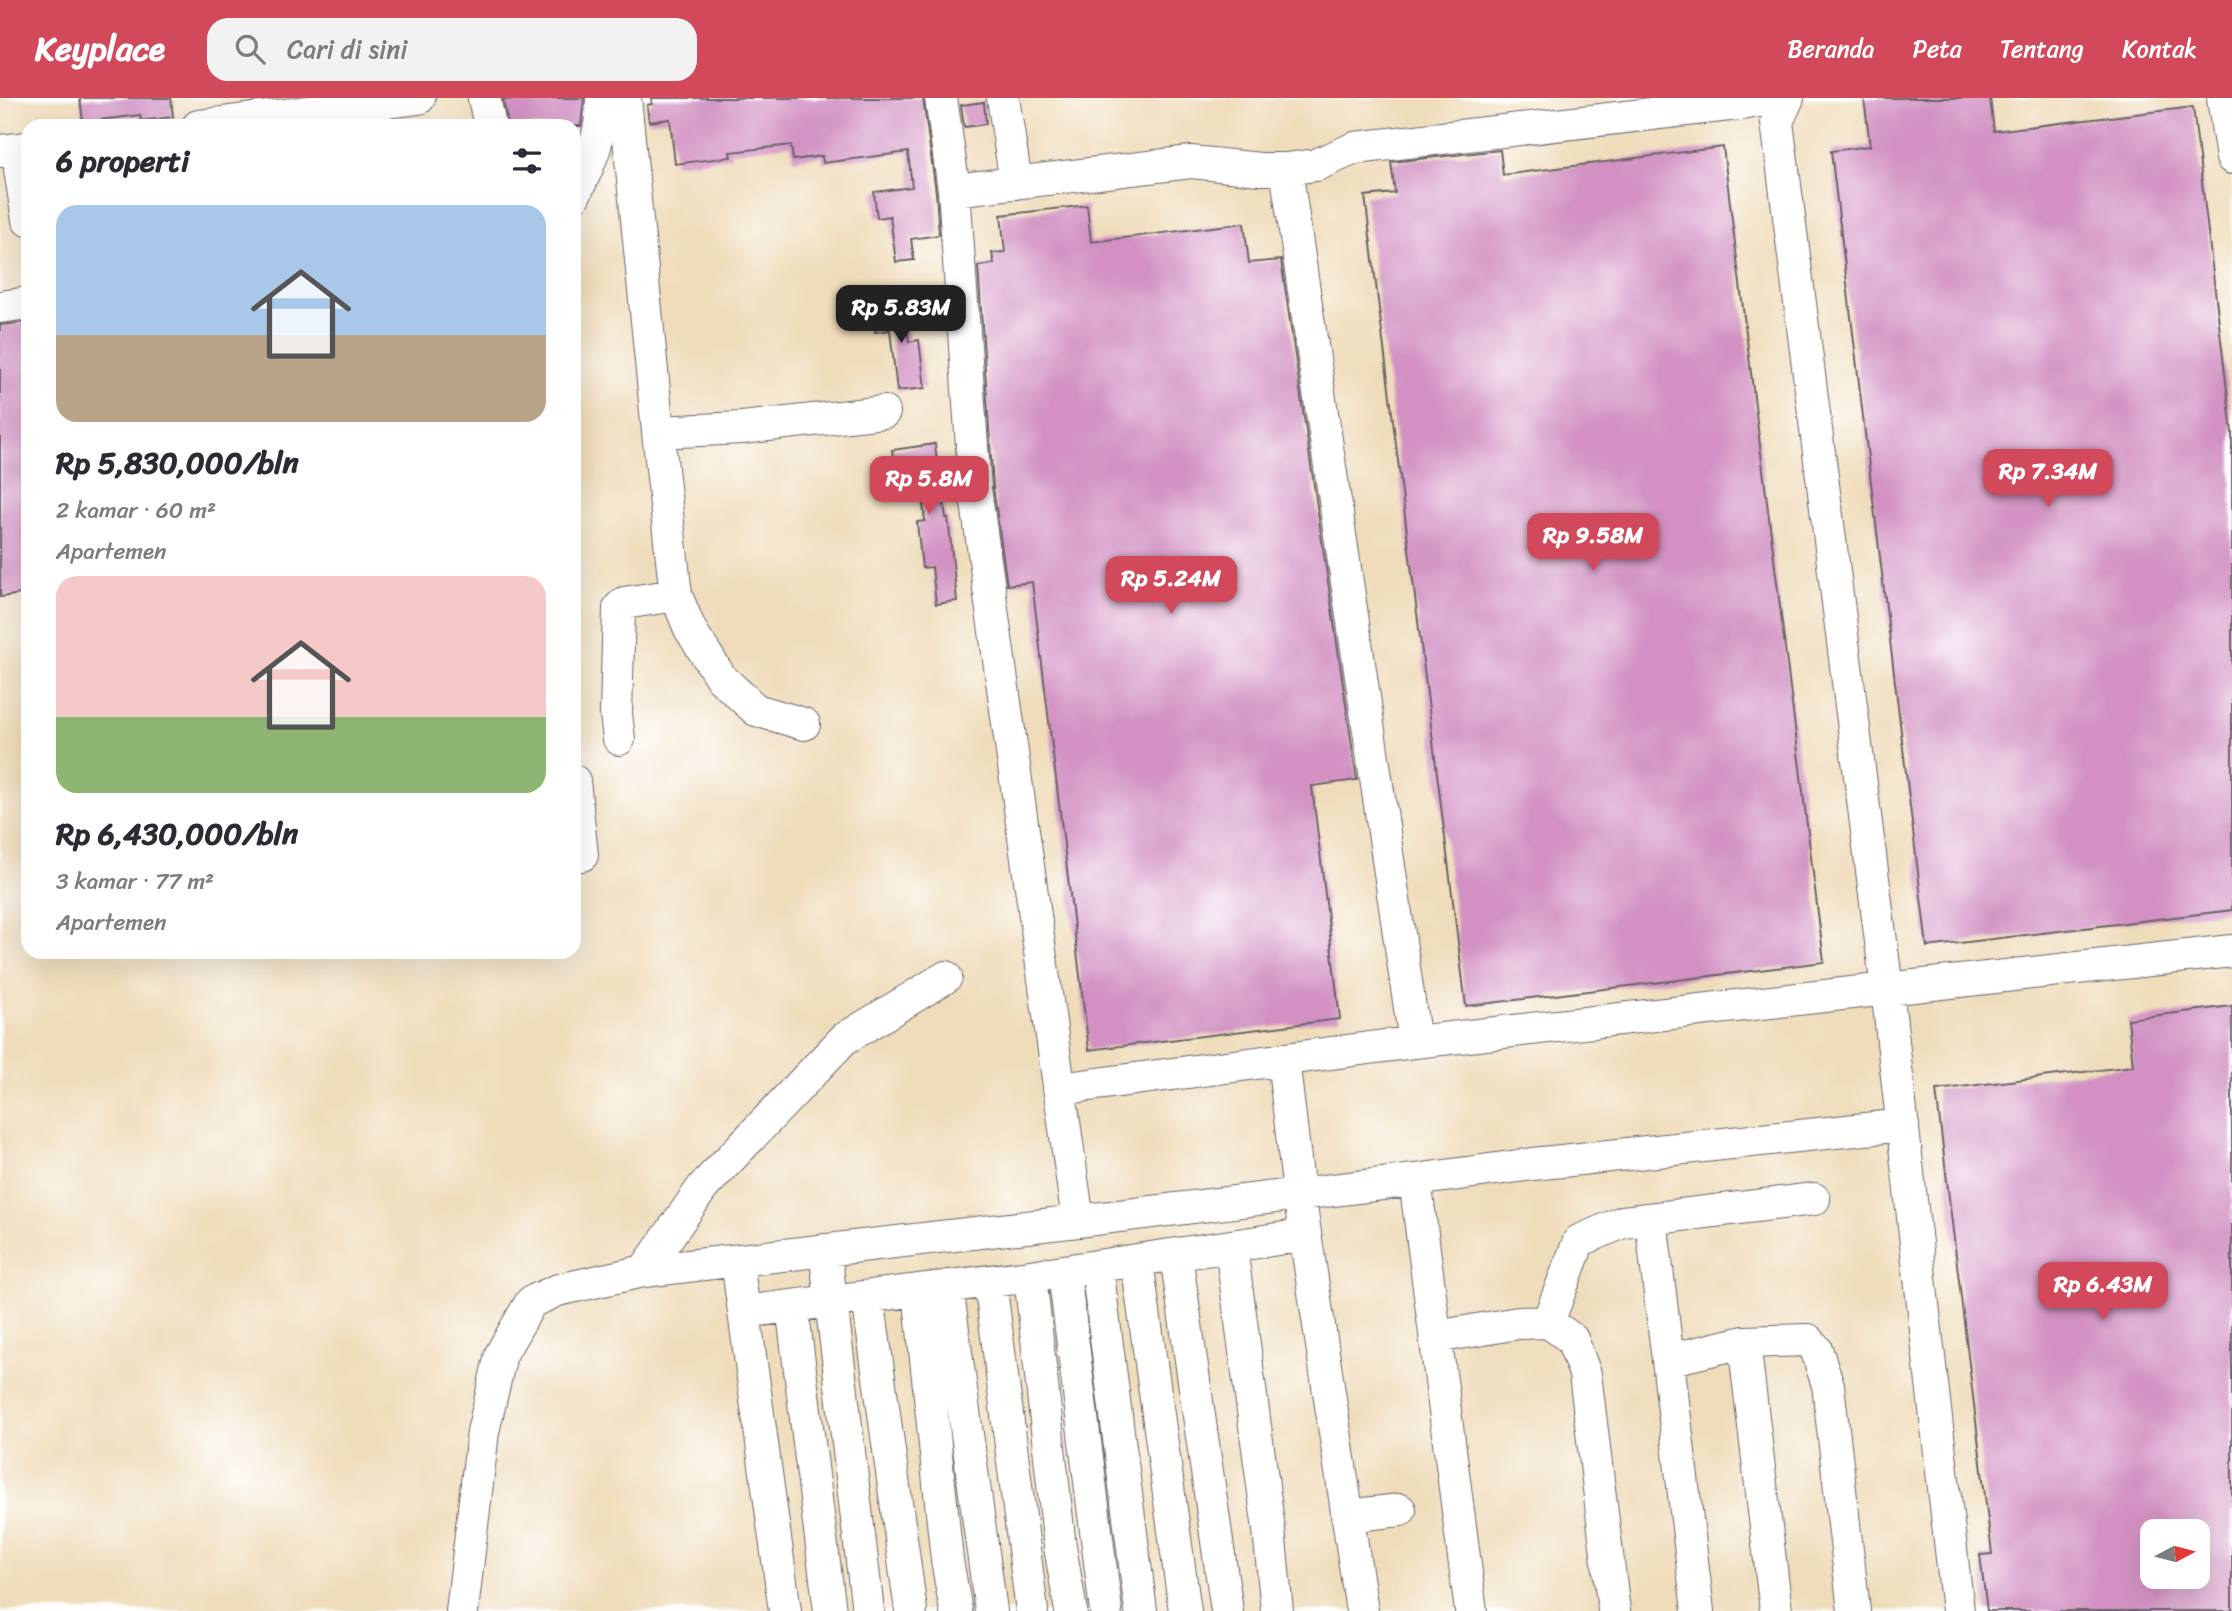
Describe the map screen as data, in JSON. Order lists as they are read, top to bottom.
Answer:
{
  "north": "right",
  "page": {
    "header": "Keyplace",
    "search": "Cari di sini",
    "nav": [
      "Beranda",
      "Peta",
      "Tentang",
      "Kontak"
    ],
    "heading": "6 properti",
    "list": [
      {
        "name": "Rp 5,830,000/bln",
        "note": "2 kamar · 60 m² · Apartemen"
      },
      {
        "name": "Rp 6,430,000/bln",
        "note": "3 kamar · 77 m² · Apartemen"
      }
    ],
    "price": [
      "Rp 5.83M",
      "Rp 7.34M",
      "Rp 5.8M",
      "Rp 9.58M",
      "Rp 5.24M",
      "Rp 6.43M"
    ]
  }
}
